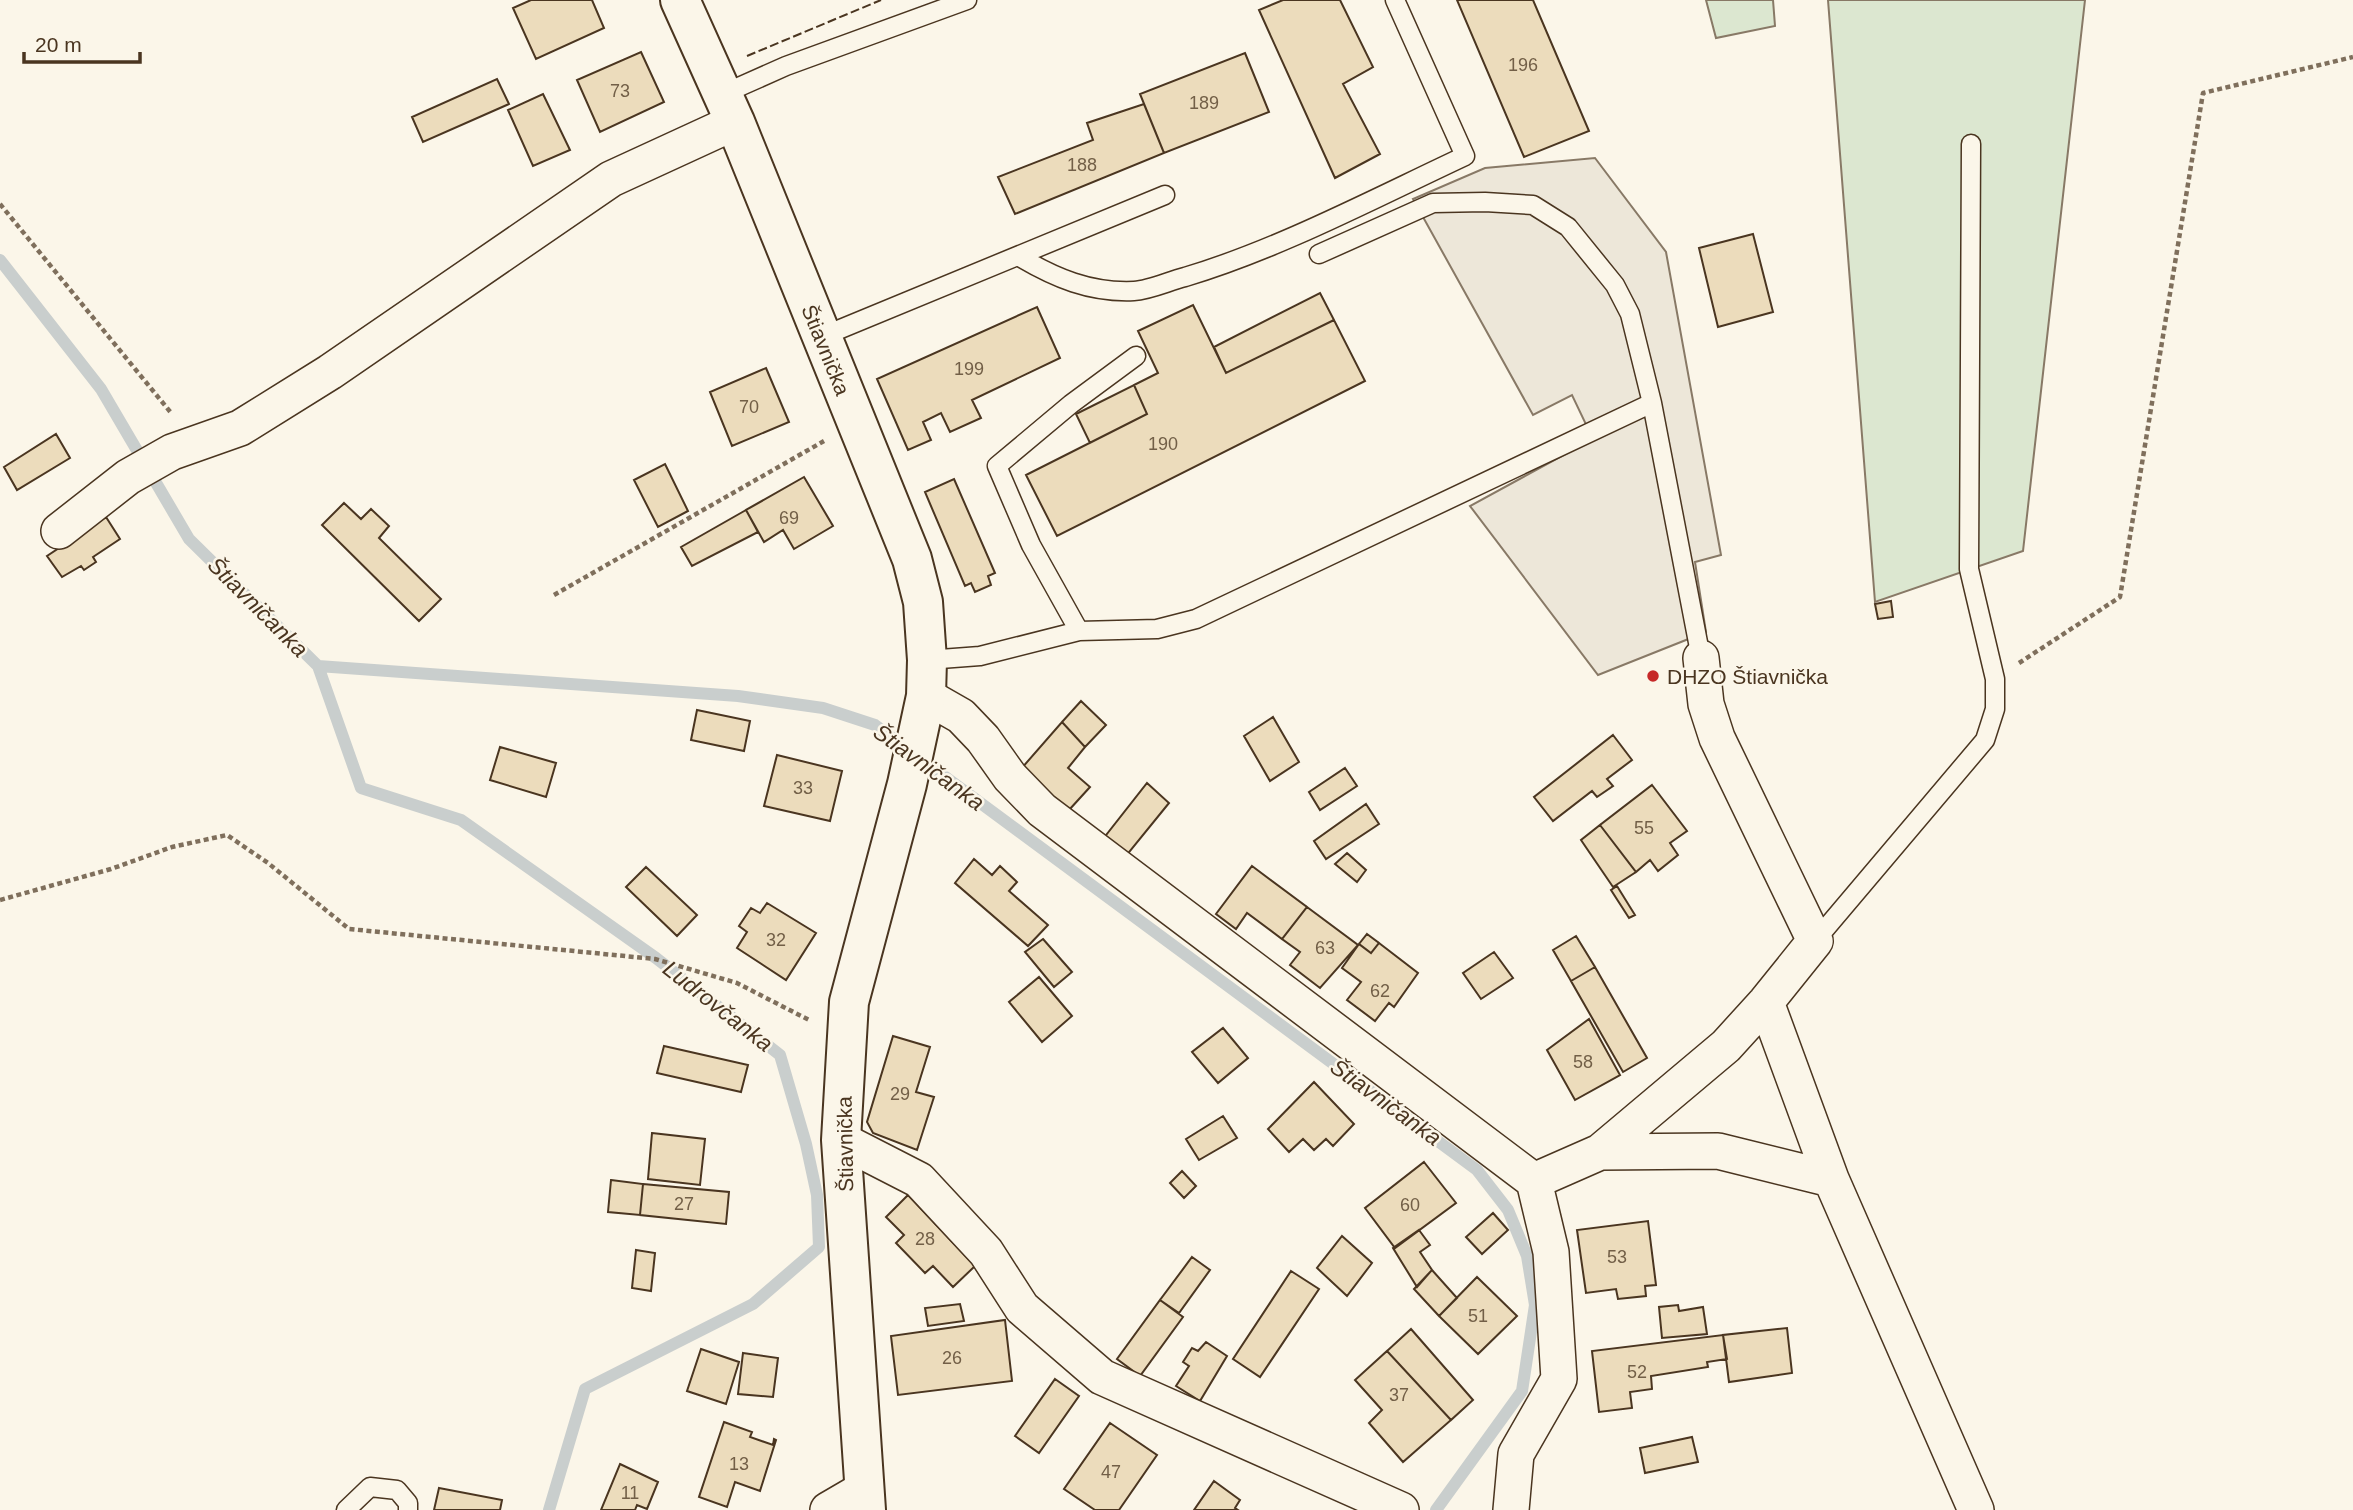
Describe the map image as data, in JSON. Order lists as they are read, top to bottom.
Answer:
{
  "streets": {
    "street": ["Štiavnička"]
  },
  "water": ["Štiavničanka", "Ludrovčanka"],
  "places": ["DHZO Štiavnička"],
  "house_numbers": [
    "196",
    "73",
    "189",
    "188",
    "199",
    "70",
    "190",
    "69",
    "33",
    "55",
    "32",
    "63",
    "62",
    "58",
    "29",
    "27",
    "60",
    "28",
    "53",
    "51",
    "26",
    "52",
    "37",
    "13",
    "47",
    "11"
  ],
  "scale_bar": "20 m"
}
